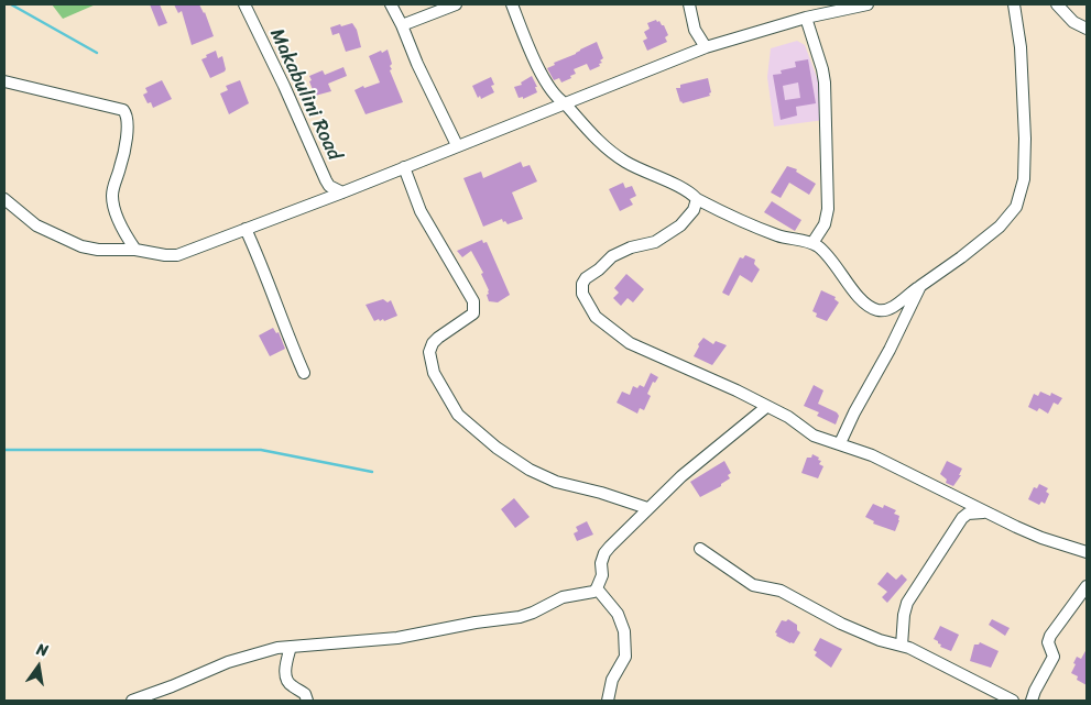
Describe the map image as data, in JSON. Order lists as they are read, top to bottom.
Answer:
{
  "streets": {
    "street": ["Makabulini Road"]
  },
  "north": "top"
}
